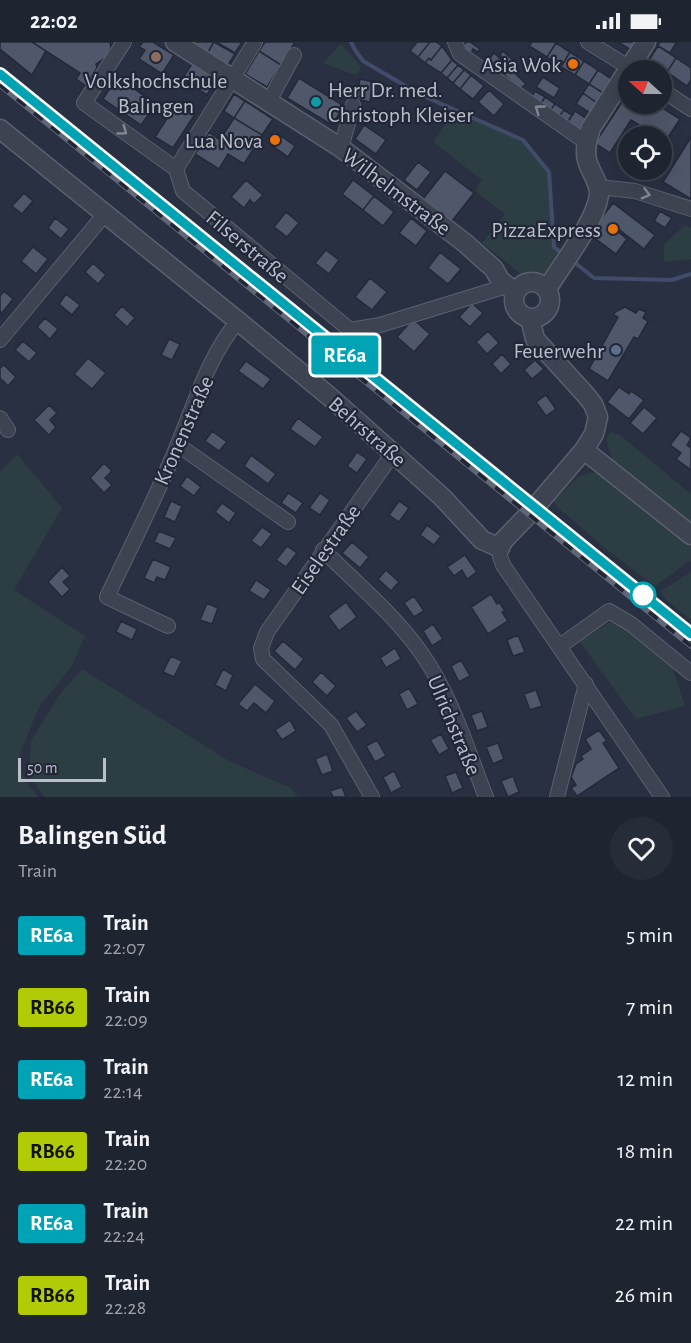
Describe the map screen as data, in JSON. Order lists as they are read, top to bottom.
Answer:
{
  "streets": {
    "street": [
      "Wilhelmstraße",
      "Filserstraße",
      "Kronenstraße",
      "Behrstraße",
      "Eiselestraße",
      "Ulrichstraße"
    ]
  },
  "crossings": [
    ["Wilhelmstraße", "Filserstraße"],
    ["Kronenstraße", "Behrstraße"],
    ["Behrstraße", "Eiselestraße"],
    ["Eiselestraße", "Ulrichstraße"]
  ],
  "places": [
    "Volkshochschule Balingen",
    "Asia Wok",
    "Herr Dr. med. Christoph Kleiser",
    "Lua Nova",
    "PizzaExpress",
    "Feuerwehr"
  ],
  "scale_bar": "50 m",
  "north": "left",
  "page": {
    "status": "22:02",
    "on_map": "RE6a",
    "scale": "50 m",
    "heading": ["Balingen Süd", "Train"],
    "list": [
      {
        "mark": "RE6a",
        "name": "Train",
        "note": "22:07",
        "value": "5 min"
      },
      {
        "mark": "RB66",
        "name": "Train",
        "note": "22:09",
        "value": "7 min"
      },
      {
        "mark": "RE6a",
        "name": "Train",
        "note": "22:14",
        "value": "12 min"
      },
      {
        "mark": "RB66",
        "name": "Train",
        "note": "22:20",
        "value": "18 min"
      },
      {
        "mark": "RE6a",
        "name": "Train",
        "note": "22:24",
        "value": "22 min"
      },
      {
        "mark": "RB66",
        "name": "Train",
        "note": "22:28",
        "value": "26 min"
      }
    ]
  }
}
